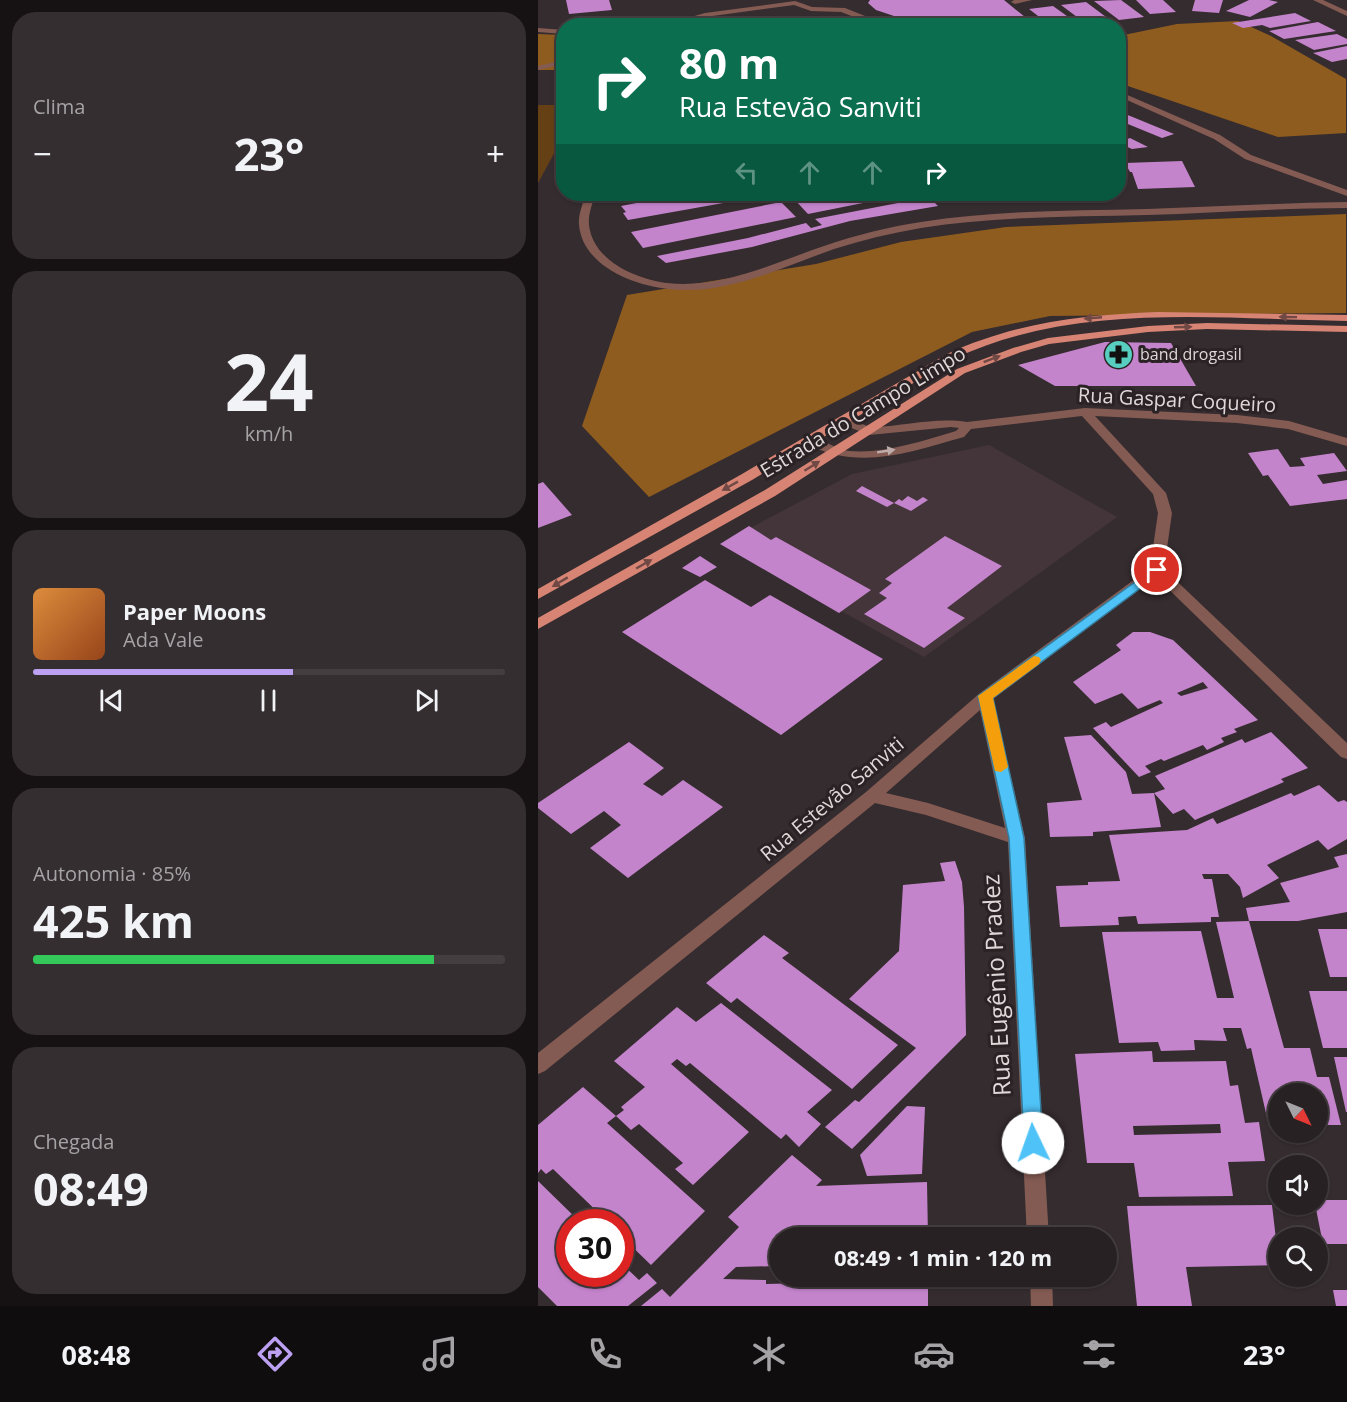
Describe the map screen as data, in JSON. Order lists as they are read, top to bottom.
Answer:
{
  "streets": {
    "main road": ["Estrada do Campo Limpo"],
    "street": ["Rua Gaspar Coqueiro", "Rua Estevão Sanviti", "Rua Eugênio Pradez"]
  },
  "crossings": [
    ["Rua Gaspar Coqueiro", "Estrada do Campo Limpo"],
    ["Rua Estevão Sanviti", "Rua Eugênio Pradez"]
  ],
  "places": {
    "pharmacy": ["band drogasil"]
  },
  "north": "bottom right",
  "page": {
    "tile": [
      "Clima",
      ["24", "km/h"],
      ["Autonomia · 85%", "425 km"],
      ["Chegada", "08:49"]
    ],
    "turn": ["80 m", "Rua Estevão Sanviti"],
    "heat": ["−", "23°", "+"],
    "song": ["Paper Moons", "Ada Vale"],
    "limit": "30",
    "trip": "08:49 · 1 min · 120 m",
    "tabs": ["08:48", "23°"]
  }
}
